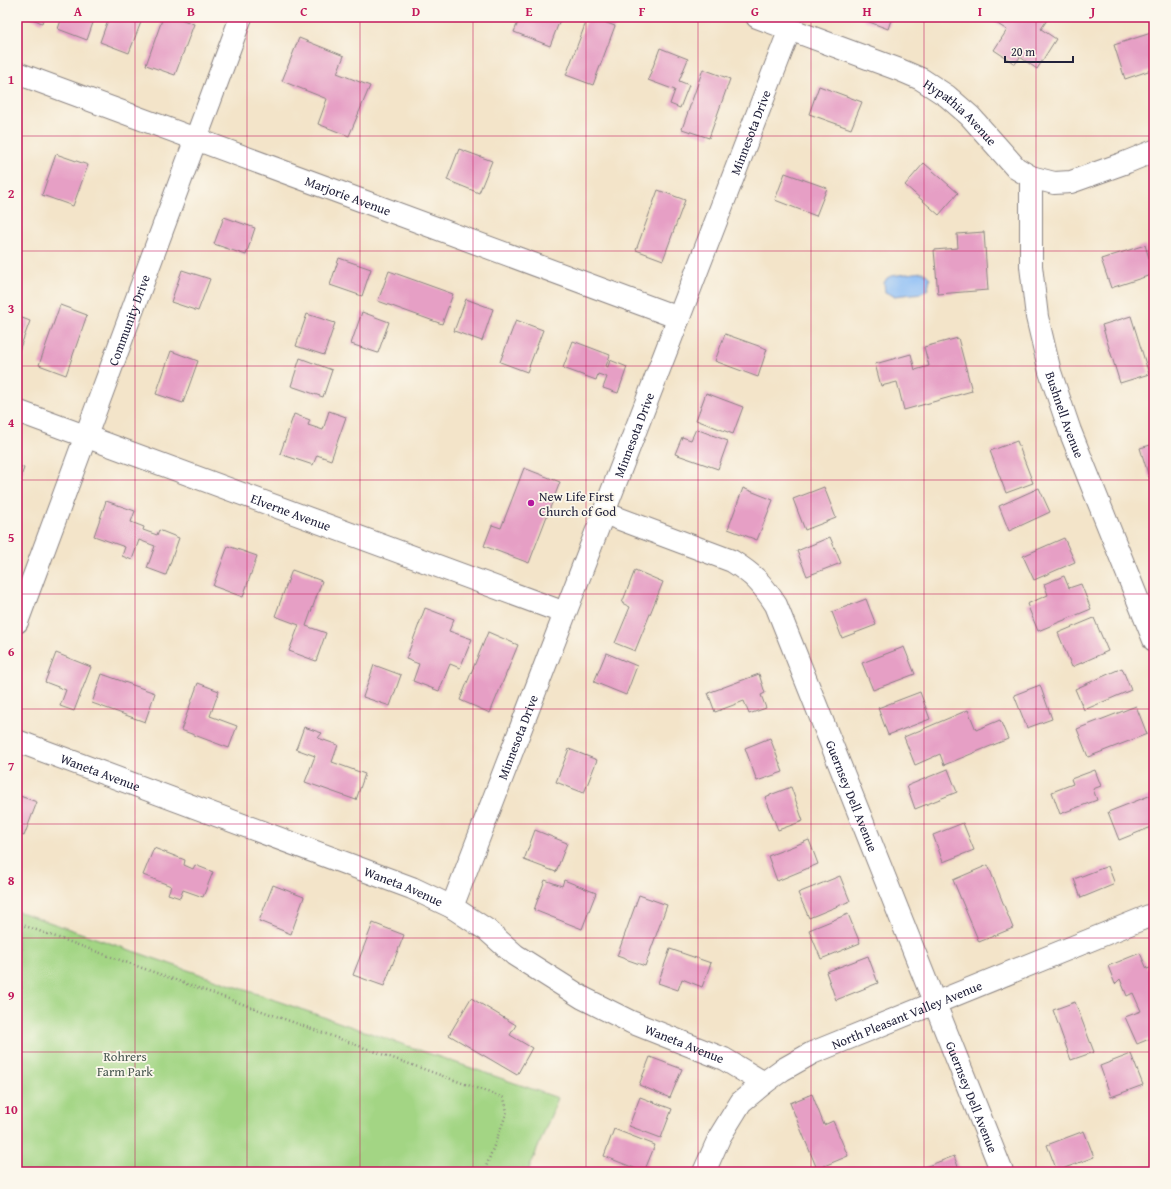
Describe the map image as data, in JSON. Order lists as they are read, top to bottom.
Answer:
{
  "streets": {
    "street": [
      "Hypathia Avenue",
      "Minnesota Drive",
      "Marjorie Avenue",
      "Community Drive",
      "Bushnell Avenue",
      "Elverne Avenue",
      "Waneta Avenue",
      "Guernsey Dell Avenue",
      "North Pleasant Valley Avenue"
    ]
  },
  "crossings": [
    ["Hypathia Avenue", "Minnesota Drive"],
    ["Hypathia Avenue", "Bushnell Avenue"],
    ["Minnesota Drive", "Marjorie Avenue"],
    ["Minnesota Drive", "Elverne Avenue"],
    ["Minnesota Drive", "Waneta Avenue"],
    ["Minnesota Drive", "Guernsey Dell Avenue"],
    ["Marjorie Avenue", "Community Drive"],
    ["Community Drive", "Elverne Avenue"],
    ["Waneta Avenue", "North Pleasant Valley Avenue"],
    ["Guernsey Dell Avenue", "North Pleasant Valley Avenue"]
  ],
  "parks": ["Rohrers Farm Park"],
  "places": ["New Life First Church of God"],
  "scale_bar": "20 m",
  "grid": {
    "columns": [
      "A",
      "B",
      "C",
      "D",
      "E",
      "F",
      "G",
      "H",
      "I",
      "J"
    ],
    "rows": [
      "1",
      "2",
      "3",
      "4",
      "5",
      "6",
      "7",
      "8",
      "9",
      "10"
    ]
  }
}
